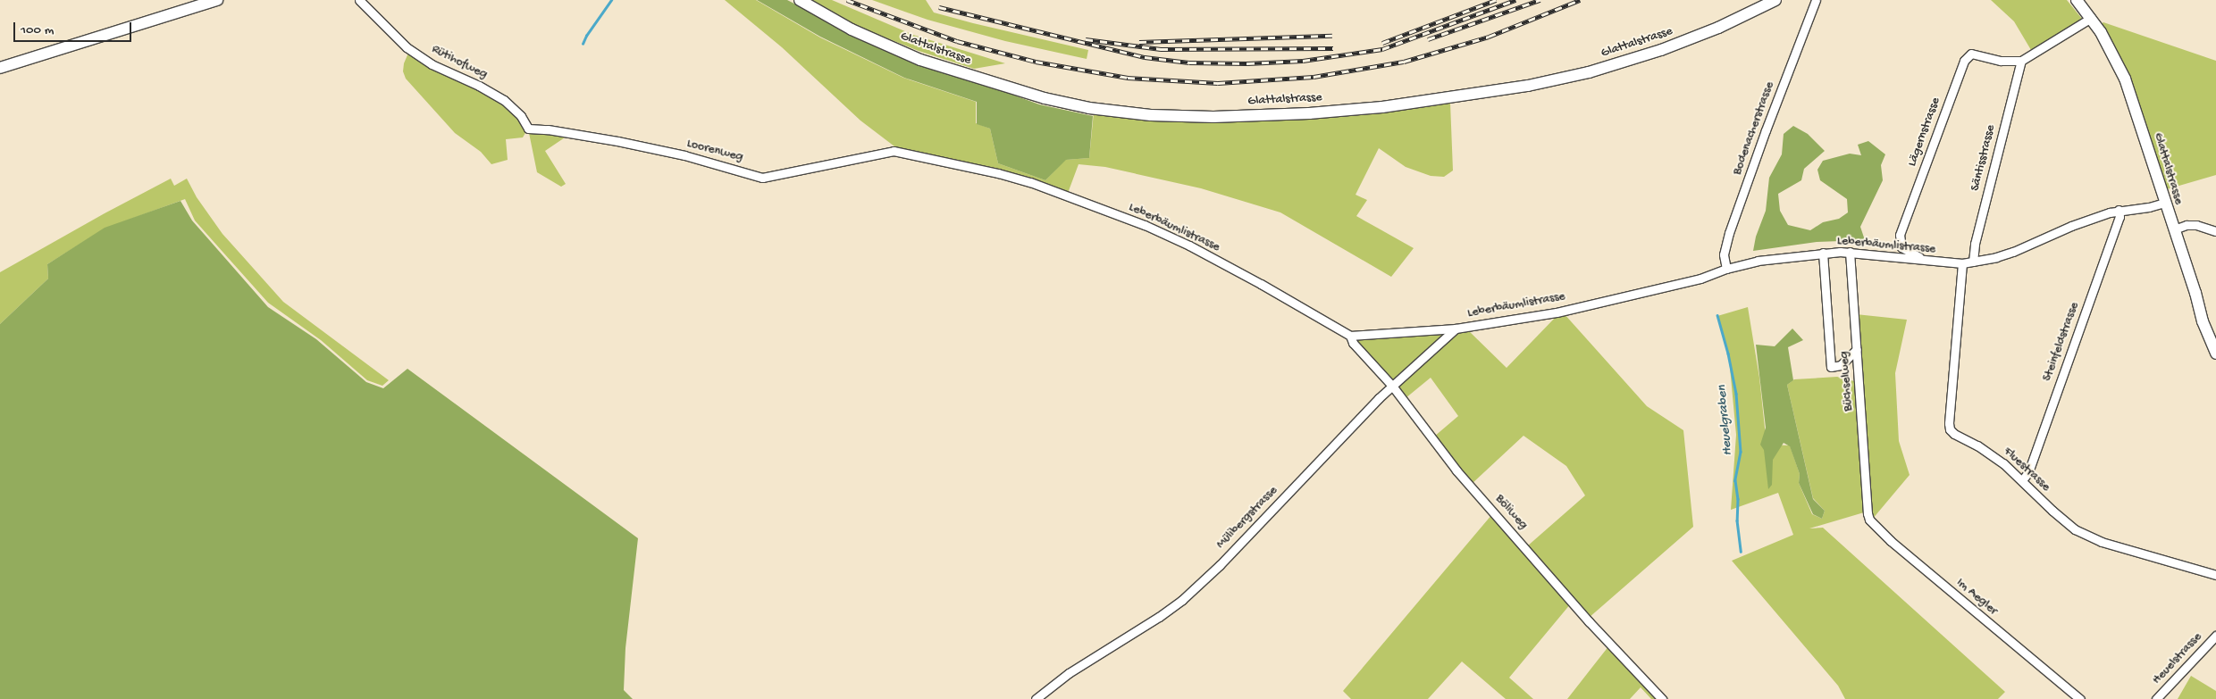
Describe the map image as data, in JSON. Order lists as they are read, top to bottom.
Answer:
{
  "streets": {
    "street": [
      "Glattalstrasse",
      "Rütihofweg",
      "Bodenacherstrasse",
      "Lägernstrasse",
      "Loorenweg",
      "Säntisstrasse",
      "Leberbäumlistrasse",
      "Steinfeldstrasse",
      "Büchselweg",
      "Fluestrasse",
      "Böliweg",
      "Mülibergstrasse",
      "Im Aegler",
      "Heuelstrasse"
    ]
  },
  "crossings": [
    ["Glattalstrasse", "Leberbäumlistrasse"],
    ["Rütihofweg", "Loorenweg"],
    ["Bodenacherstrasse", "Leberbäumlistrasse"],
    ["Lägernstrasse", "Säntisstrasse"],
    ["Lägernstrasse", "Leberbäumlistrasse"],
    ["Loorenweg", "Leberbäumlistrasse"],
    ["Säntisstrasse", "Leberbäumlistrasse"],
    ["Leberbäumlistrasse", "Steinfeldstrasse"],
    ["Leberbäumlistrasse", "Büchselweg"],
    ["Leberbäumlistrasse", "Fluestrasse"],
    ["Leberbäumlistrasse", "Böliweg"],
    ["Leberbäumlistrasse", "Mülibergstrasse"],
    ["Steinfeldstrasse", "Fluestrasse"],
    ["Büchselweg", "Im Aegler"],
    ["Böliweg", "Mülibergstrasse"]
  ],
  "water": ["Heuelgraben"],
  "scale_bar": "100 m"
}
